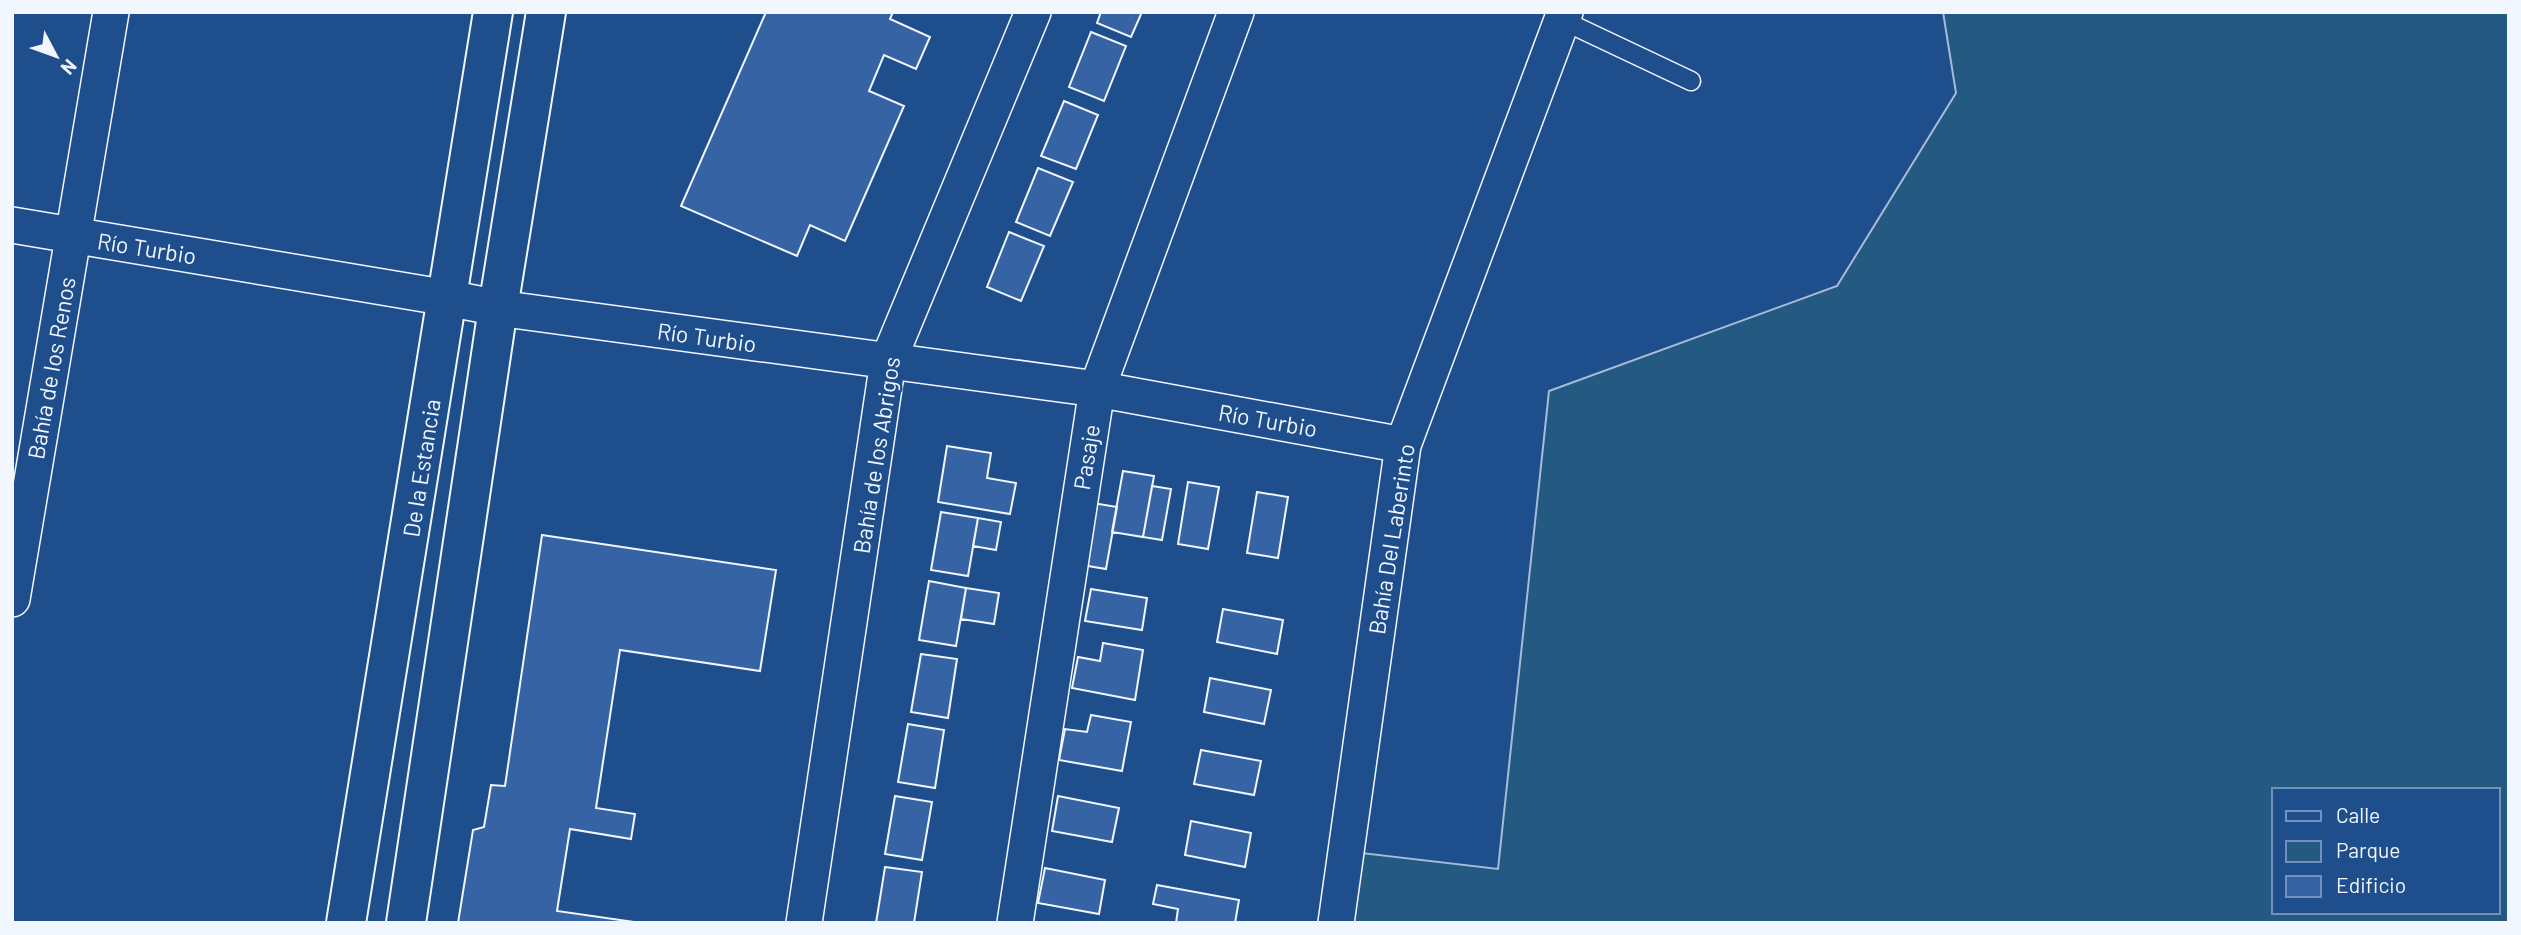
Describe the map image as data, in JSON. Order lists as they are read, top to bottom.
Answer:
{
  "streets": {
    "street": [
      "Río Turbio",
      "Bahía de los Renos",
      "Bahía de los Abrigos",
      "Pasaje",
      "De la Estancia",
      "Bahía Del Laberinto"
    ]
  },
  "crossings": [
    ["Río Turbio", "Bahía de los Renos"],
    ["Río Turbio", "Bahía de los Abrigos"],
    ["Río Turbio", "Pasaje"],
    ["Río Turbio", "De la Estancia"],
    ["Río Turbio", "Bahía Del Laberinto"]
  ],
  "legend": ["Calle", "Parque", "Edificio"],
  "north": "bottom right"
}
